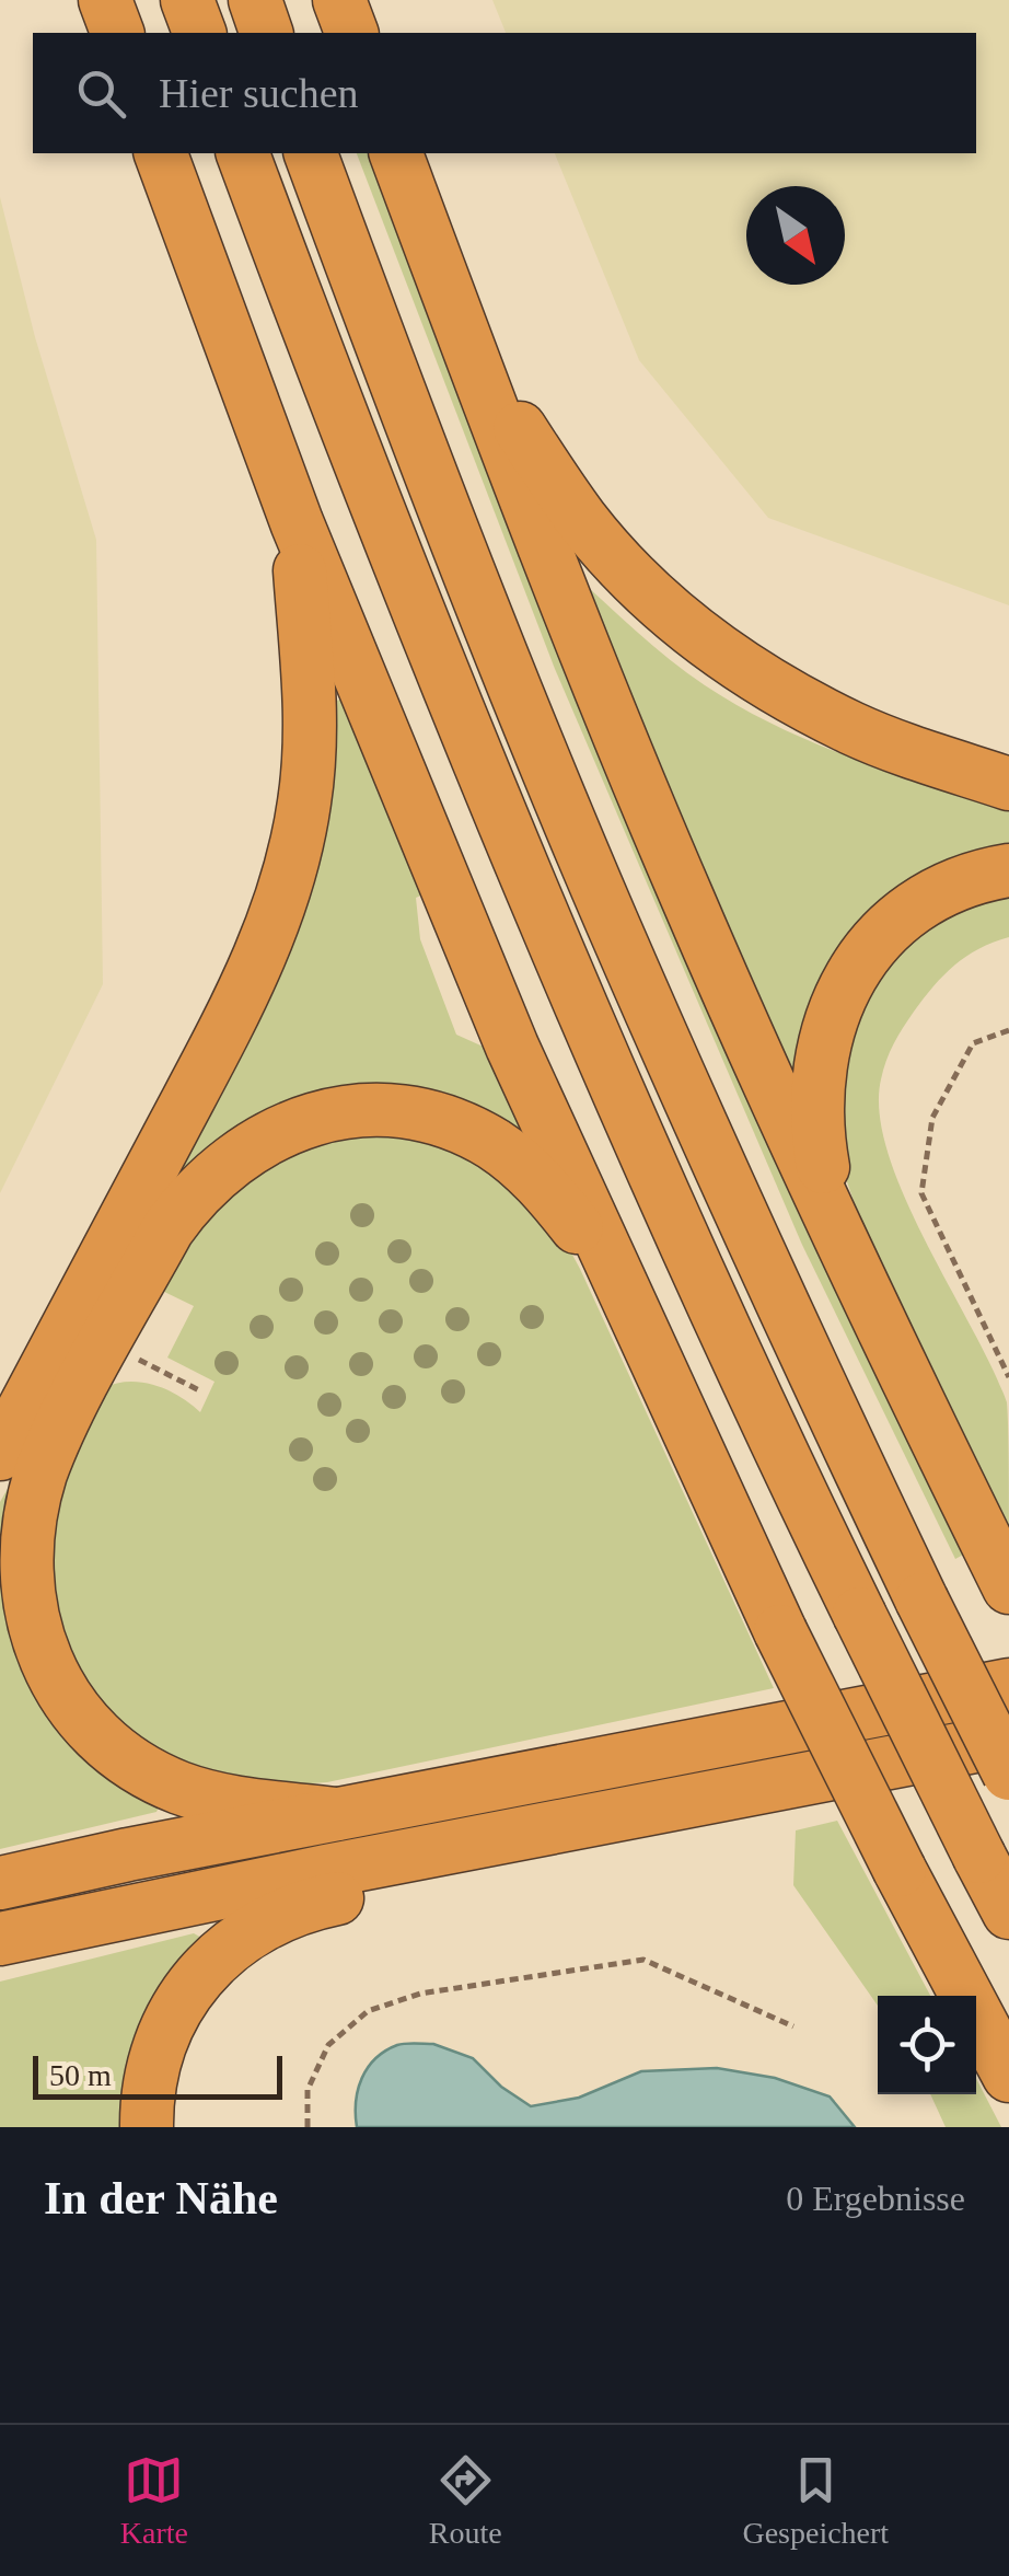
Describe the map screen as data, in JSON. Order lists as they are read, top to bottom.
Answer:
{
  "scale_bar": "50 m",
  "north": "bottom right",
  "page": {
    "search": "Hier suchen",
    "scale": "50 m",
    "heading": ["In der Nähe", "0 Ergebnisse"],
    "nav": ["Karte", "Route", "Gespeichert"]
  }
}
